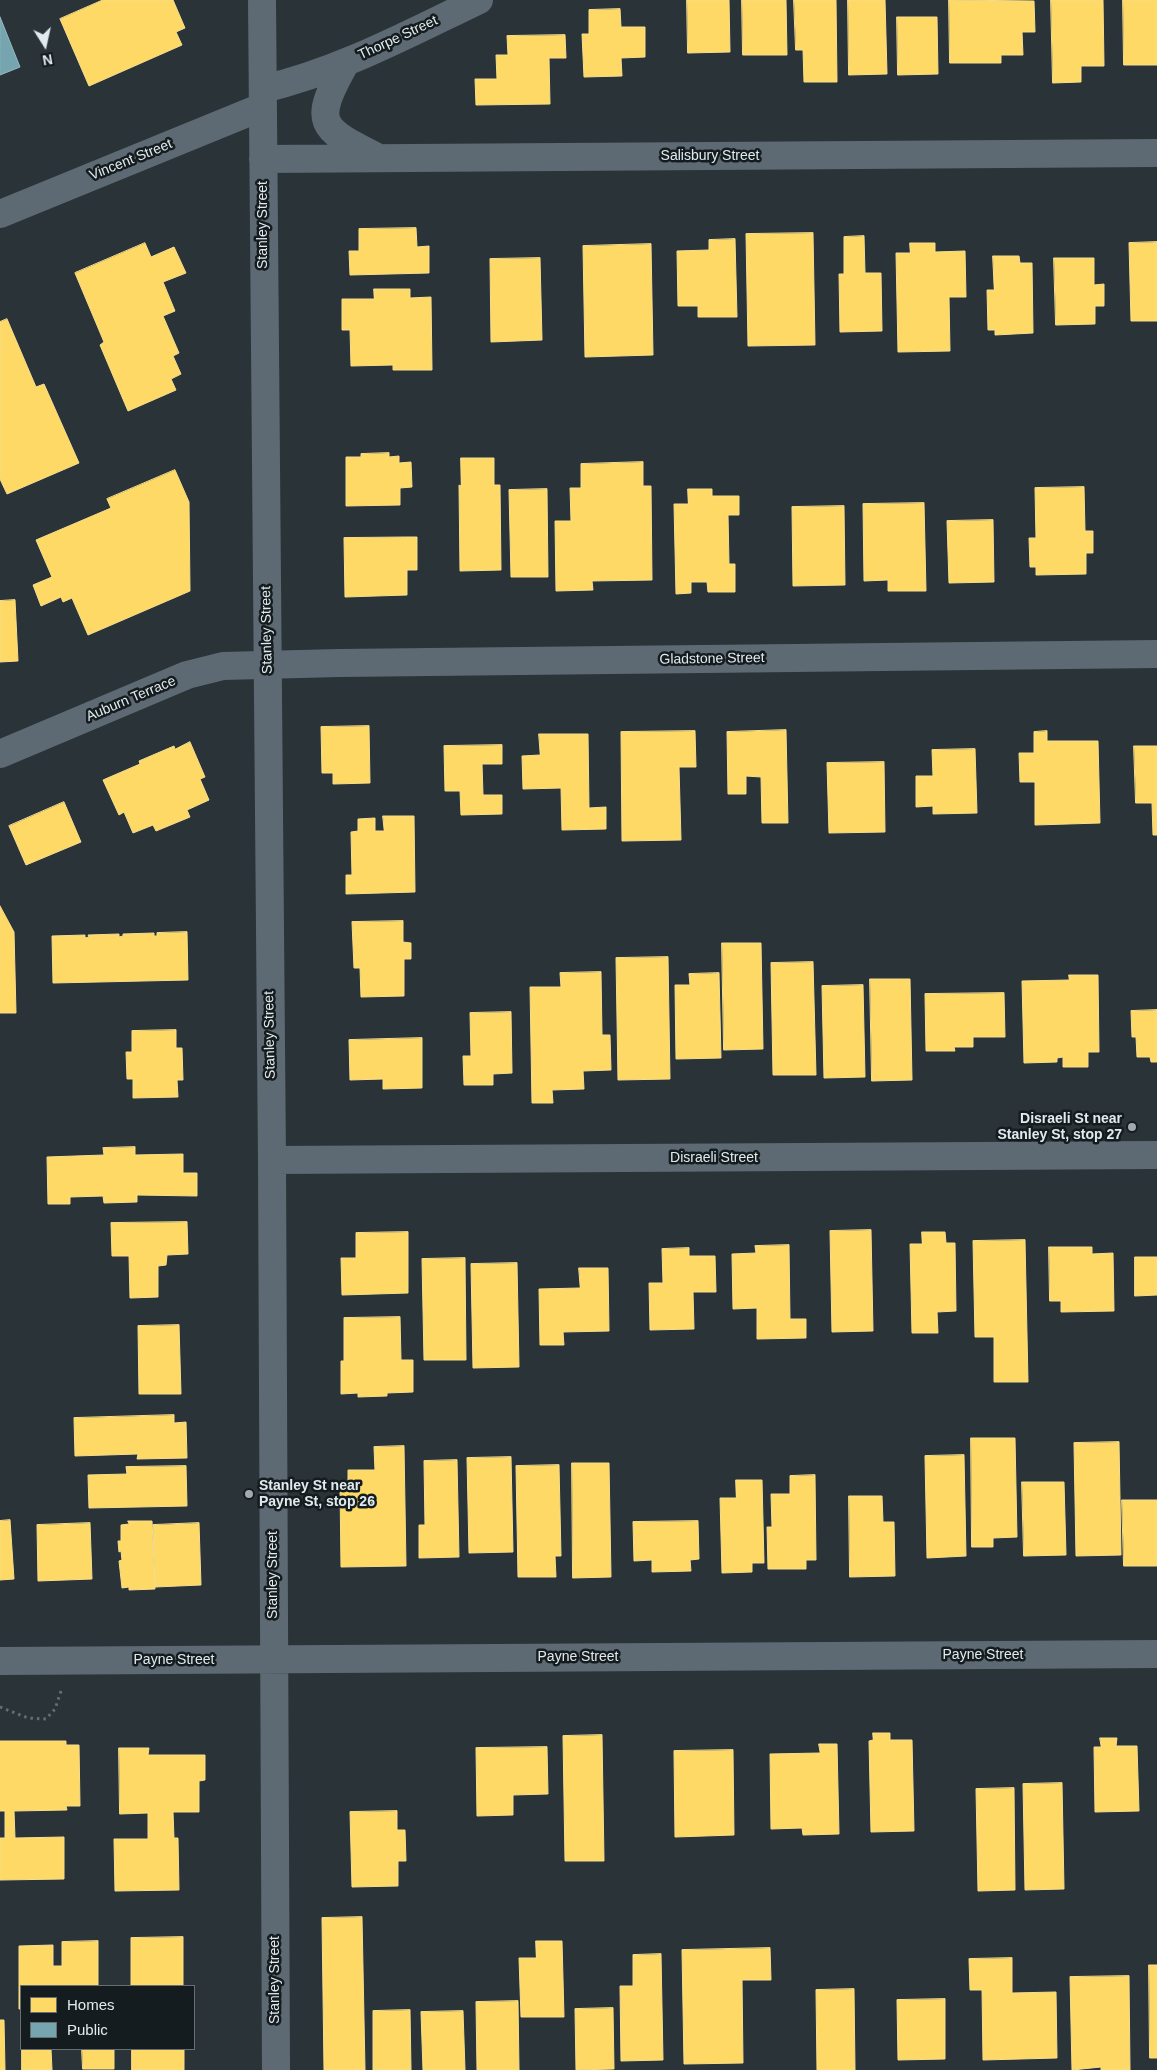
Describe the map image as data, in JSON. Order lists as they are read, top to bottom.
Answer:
{
  "streets": {
    "street": [
      "Thorpe Street",
      "Salisbury Street",
      "Vincent Street",
      "Stanley Street",
      "Gladstone Street",
      "Auburn Terrace",
      "Disraeli Street",
      "Payne Street"
    ]
  },
  "crossings": [
    ["Thorpe Street", "Salisbury Street"],
    ["Thorpe Street", "Vincent Street"],
    ["Thorpe Street", "Stanley Street"],
    ["Salisbury Street", "Stanley Street"],
    ["Vincent Street", "Stanley Street"],
    ["Stanley Street", "Gladstone Street"],
    ["Stanley Street", "Auburn Terrace"],
    ["Stanley Street", "Disraeli Street"],
    ["Stanley Street", "Payne Street"],
    ["Gladstone Street", "Auburn Terrace"]
  ],
  "places": ["Disraeli St near Stanley St, stop 27", "Stanley St near Payne St, stop 26"],
  "legend": ["Homes", "Public"],
  "north": "bottom"
}
